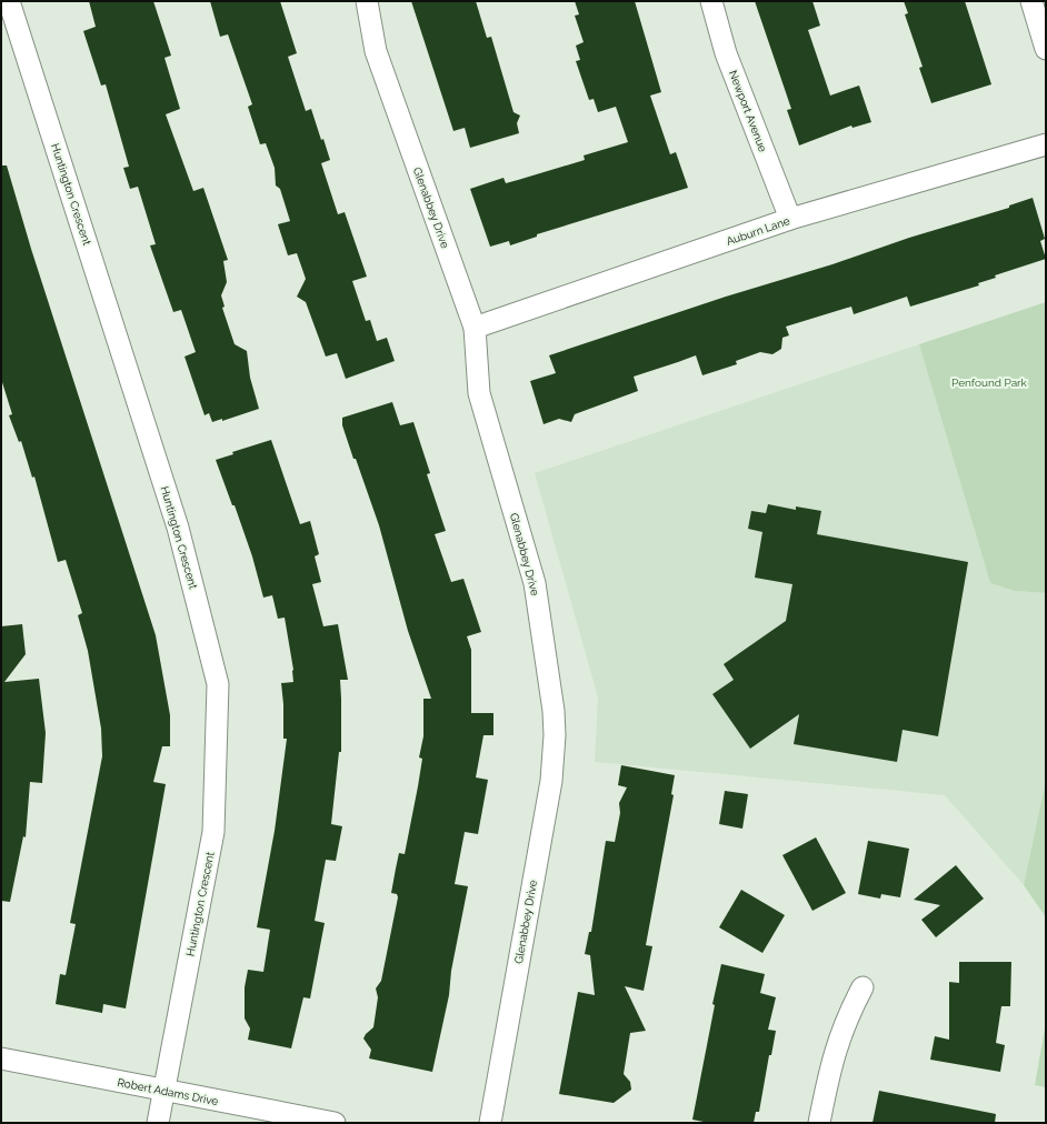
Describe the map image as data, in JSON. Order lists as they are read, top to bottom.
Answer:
{
  "streets": {
    "street": [
      "Newport Avenue",
      "Huntington Crescent",
      "Glenabbey Drive",
      "Auburn Lane",
      "Robert Adams Drive"
    ]
  },
  "crossings": [
    ["Newport Avenue", "Auburn Lane"],
    ["Huntington Crescent", "Robert Adams Drive"],
    ["Glenabbey Drive", "Auburn Lane"]
  ],
  "parks": ["Penfound Park"]
}
